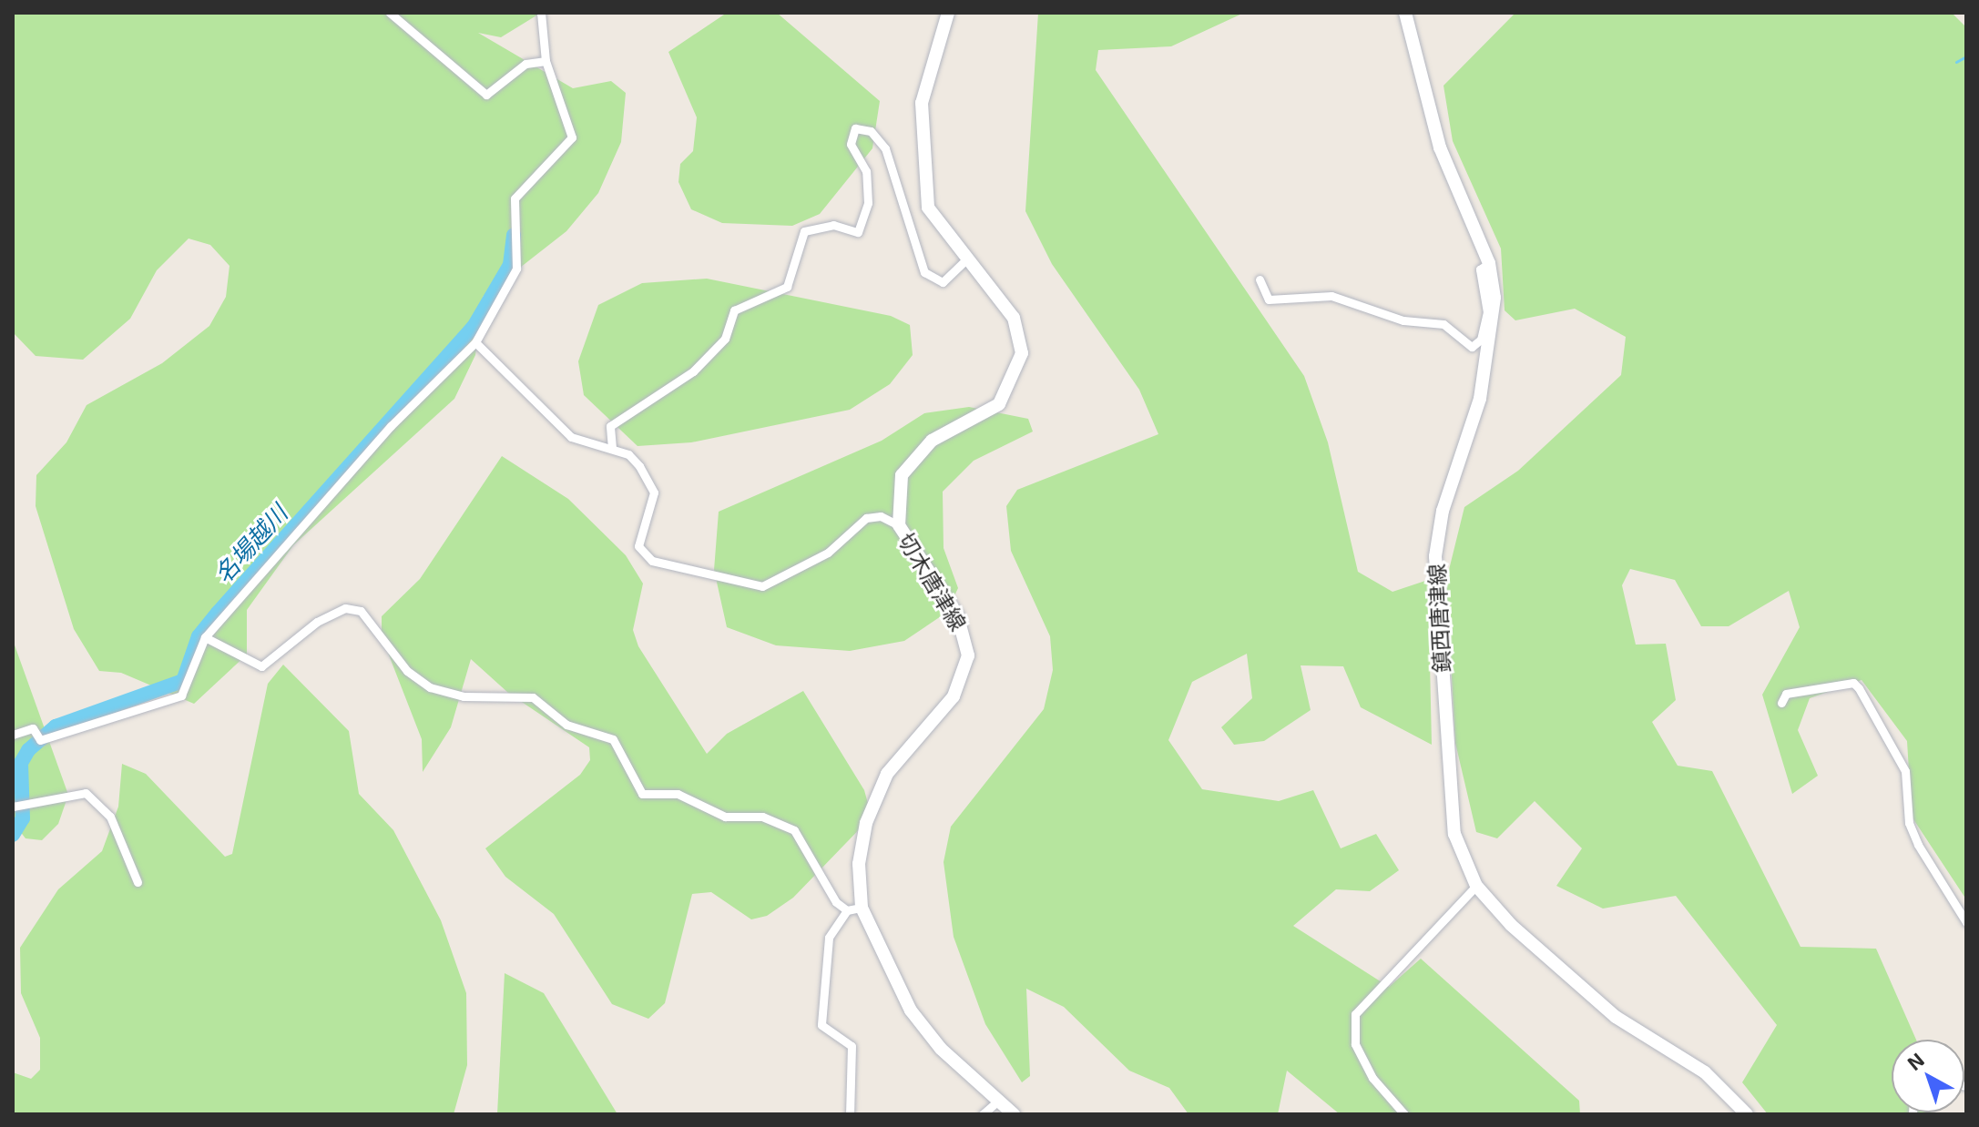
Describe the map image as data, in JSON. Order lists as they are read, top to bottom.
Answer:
{
  "streets": {
    "main road": ["切木唐津線", "鎮西唐津線"]
  },
  "water": ["名場越川"],
  "north": "top left"
}
